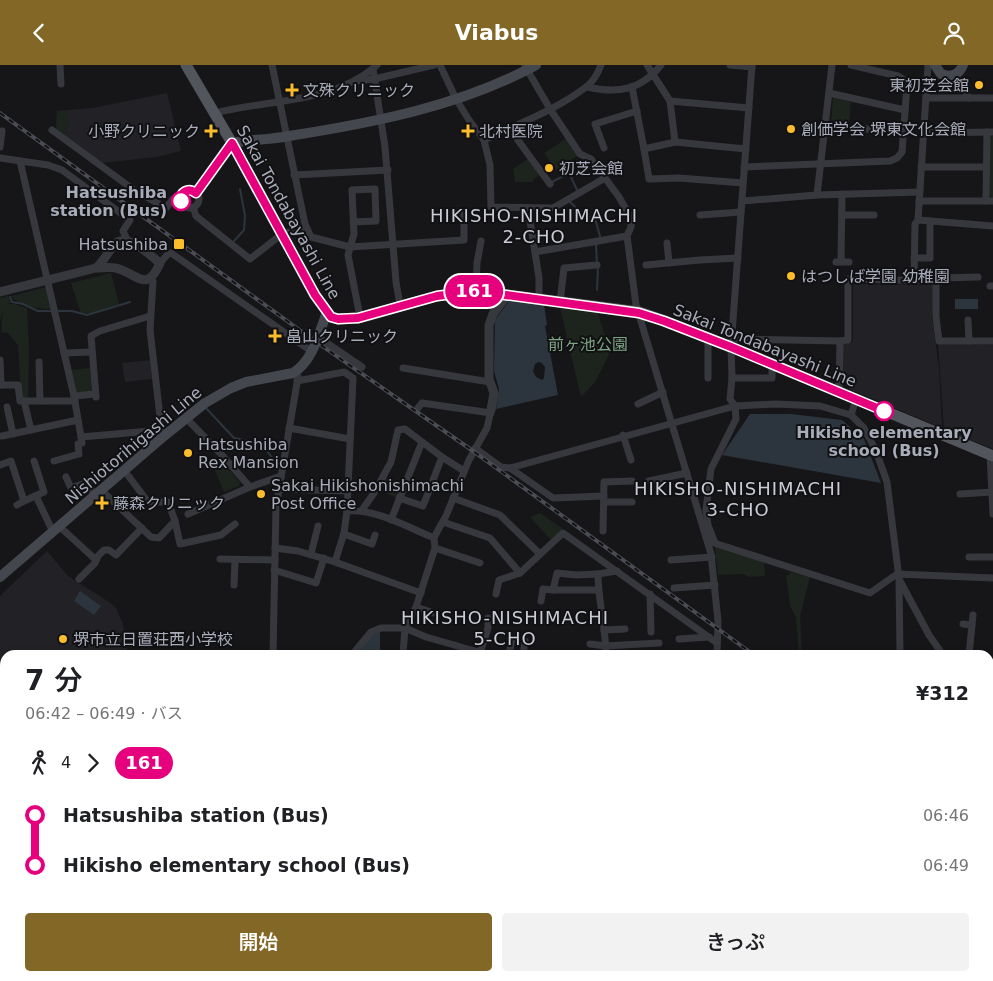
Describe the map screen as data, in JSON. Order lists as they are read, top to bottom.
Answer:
{
  "streets": {
    "main road": ["Sakai Tondabayashi Line", "Nishiotorihigashi Line"]
  },
  "districts": ["HIKISHO-NISHIMACHI 2-CHO", "HIKISHO-NISHIMACHI 3-CHO", "HIKISHO-NISHIMACHI 5-CHO"],
  "parks": ["前ヶ池公園"],
  "places": {
    "other": [
      "東初芝会館",
      "創価学会 堺東文化会館",
      "初芝会館",
      "Hatsushiba station (Bus)",
      "はつしば学園 幼稚園",
      "Hikisho elementary school (Bus)",
      "Hatsushiba Rex Mansion",
      "Sakai Hikishonishimachi Post Office",
      "堺市立日置荘西小学校"
    ],
    "health": [
      "文殊クリニック",
      "小野クリニック",
      "北村医院",
      "畠山クリニック",
      "藤森クリニック"
    ],
    "transit": ["Hatsushiba"]
  },
  "lines": ["bus line 161"],
  "page": {
    "header": "Viabus",
    "on_map": "161",
    "heading": ["7 分", "06:42 – 06:49 · バス", "¥312"],
    "legs": ["4", "161"],
    "list": [
      {
        "name": "Hatsushiba station (Bus)",
        "value": "06:46"
      },
      {
        "name": "Hikisho elementary school (Bus)",
        "value": "06:49"
      }
    ],
    "buttons": ["開始", "きっぷ"]
  }
}
